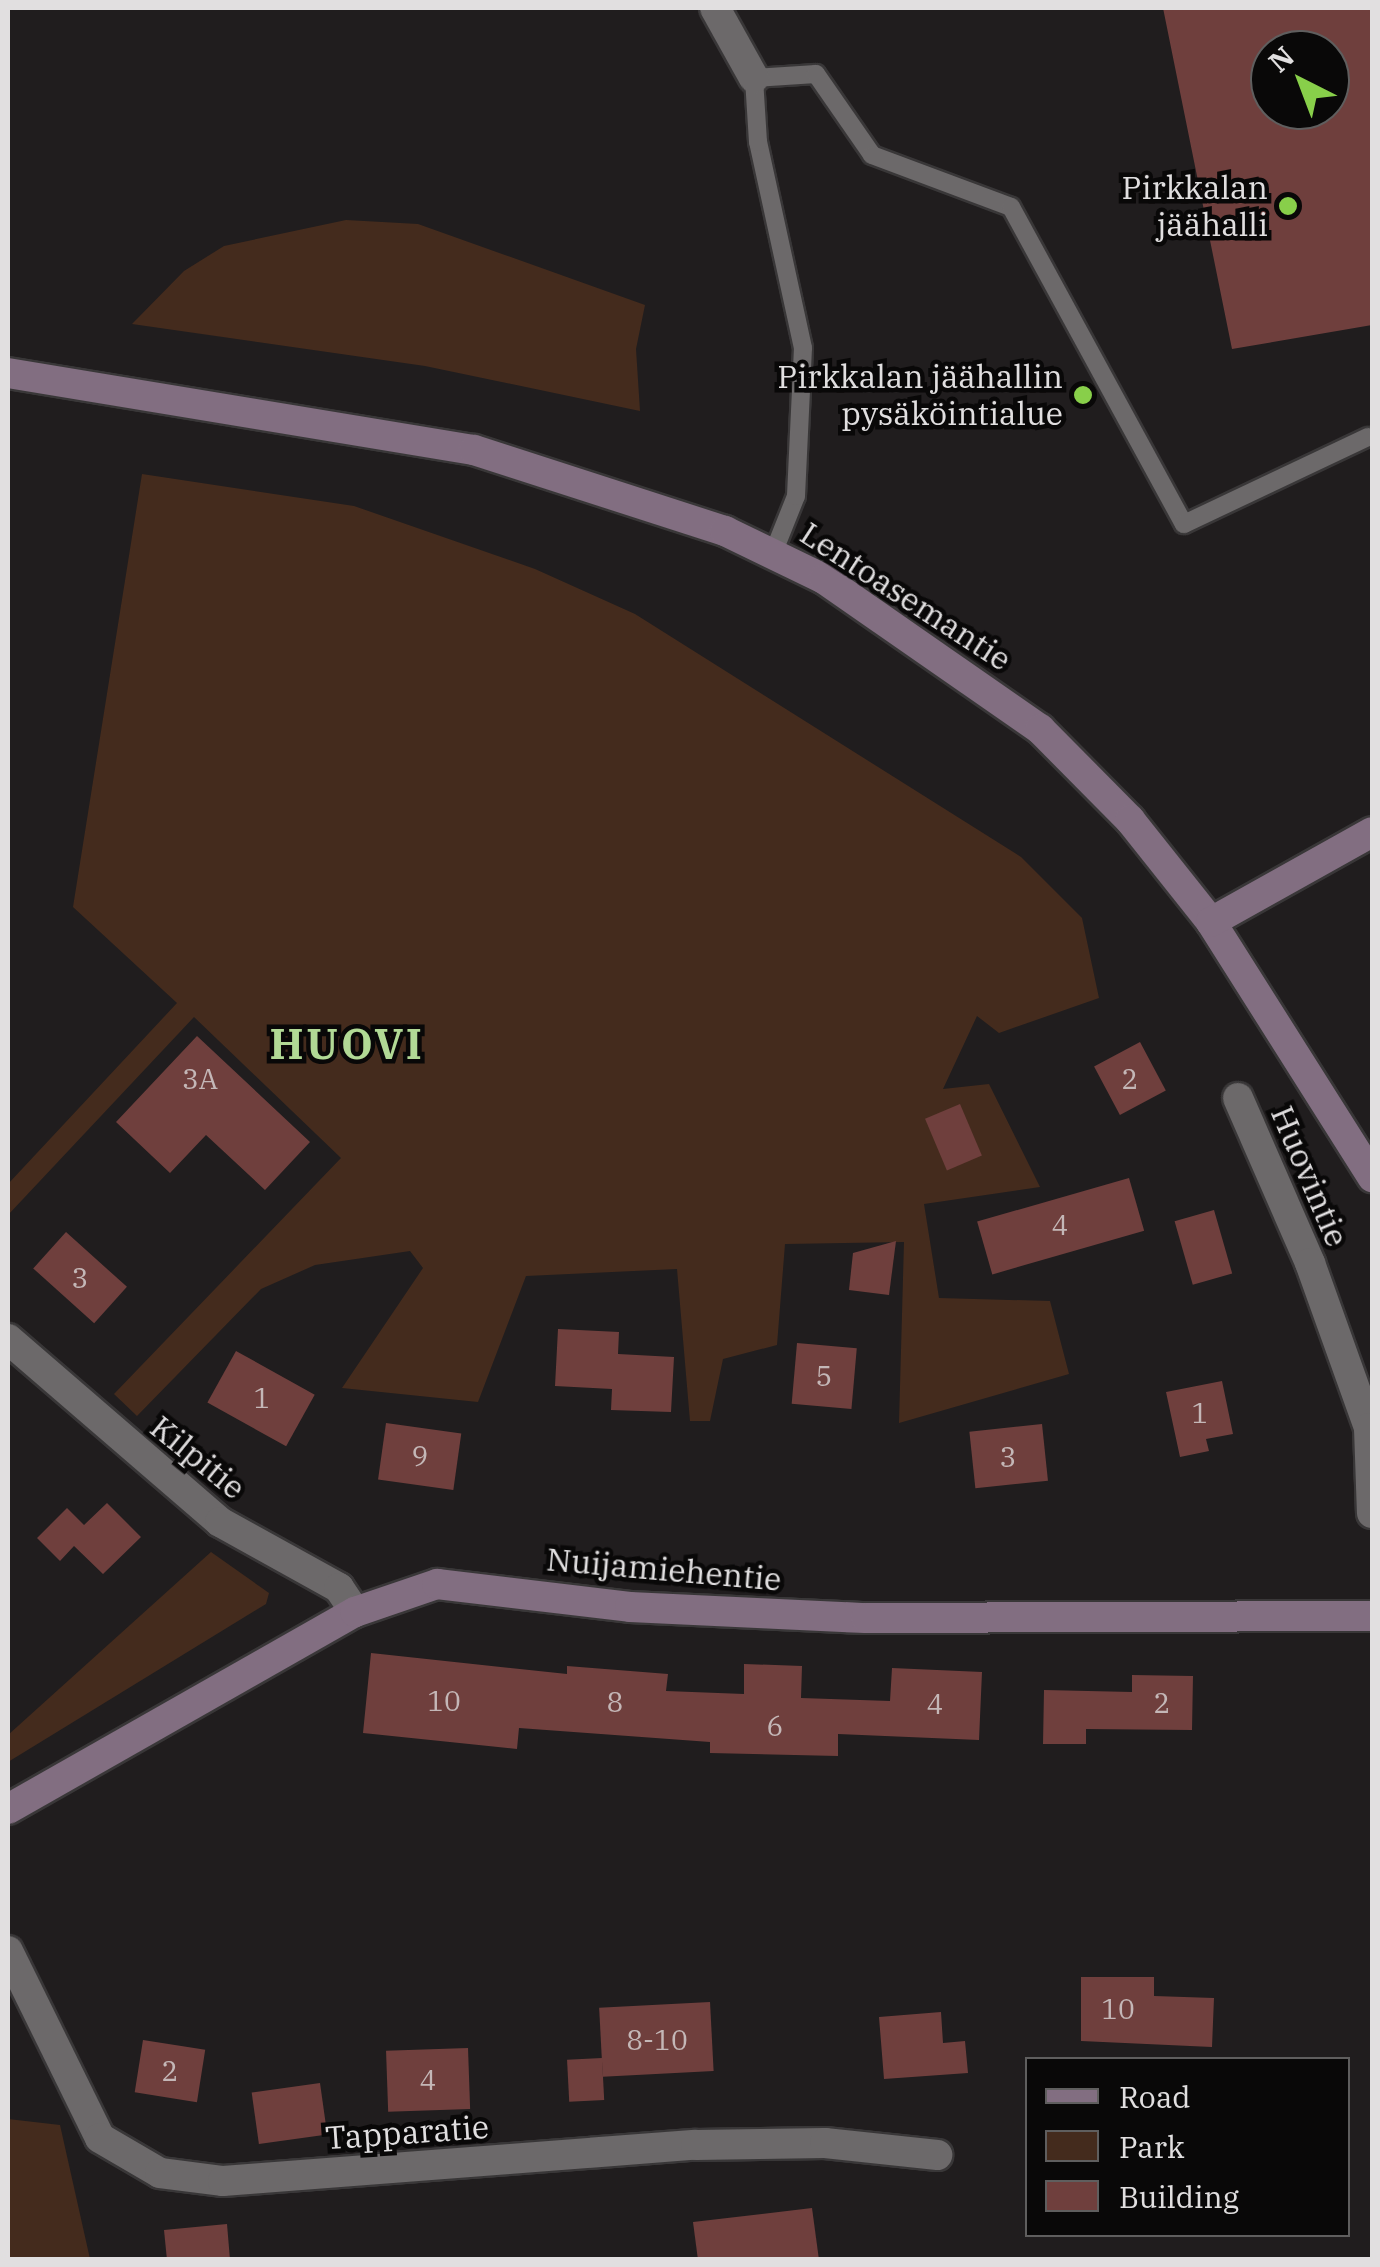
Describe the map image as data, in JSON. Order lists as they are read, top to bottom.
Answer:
{
  "streets": {
    "main road": ["Lentoasemantie", "Nuijamiehentie"],
    "street": ["Huovintie", "Kilpitie", "Tapparatie"]
  },
  "crossings": [
    ["Kilpitie", "Nuijamiehentie"]
  ],
  "districts": ["HUOVI"],
  "places": ["Pirkkalan jäähalli", "Pirkkalan jäähallin pysäköintialue"],
  "house_numbers": [
    "3A",
    "2",
    "4",
    "3",
    "5",
    "1",
    "1",
    "9",
    "3",
    "10",
    "8",
    "2",
    "4",
    "6",
    "10",
    "8-10",
    "2",
    "4"
  ],
  "legend": ["Road", "Park", "Building"],
  "north": "top left"
}
